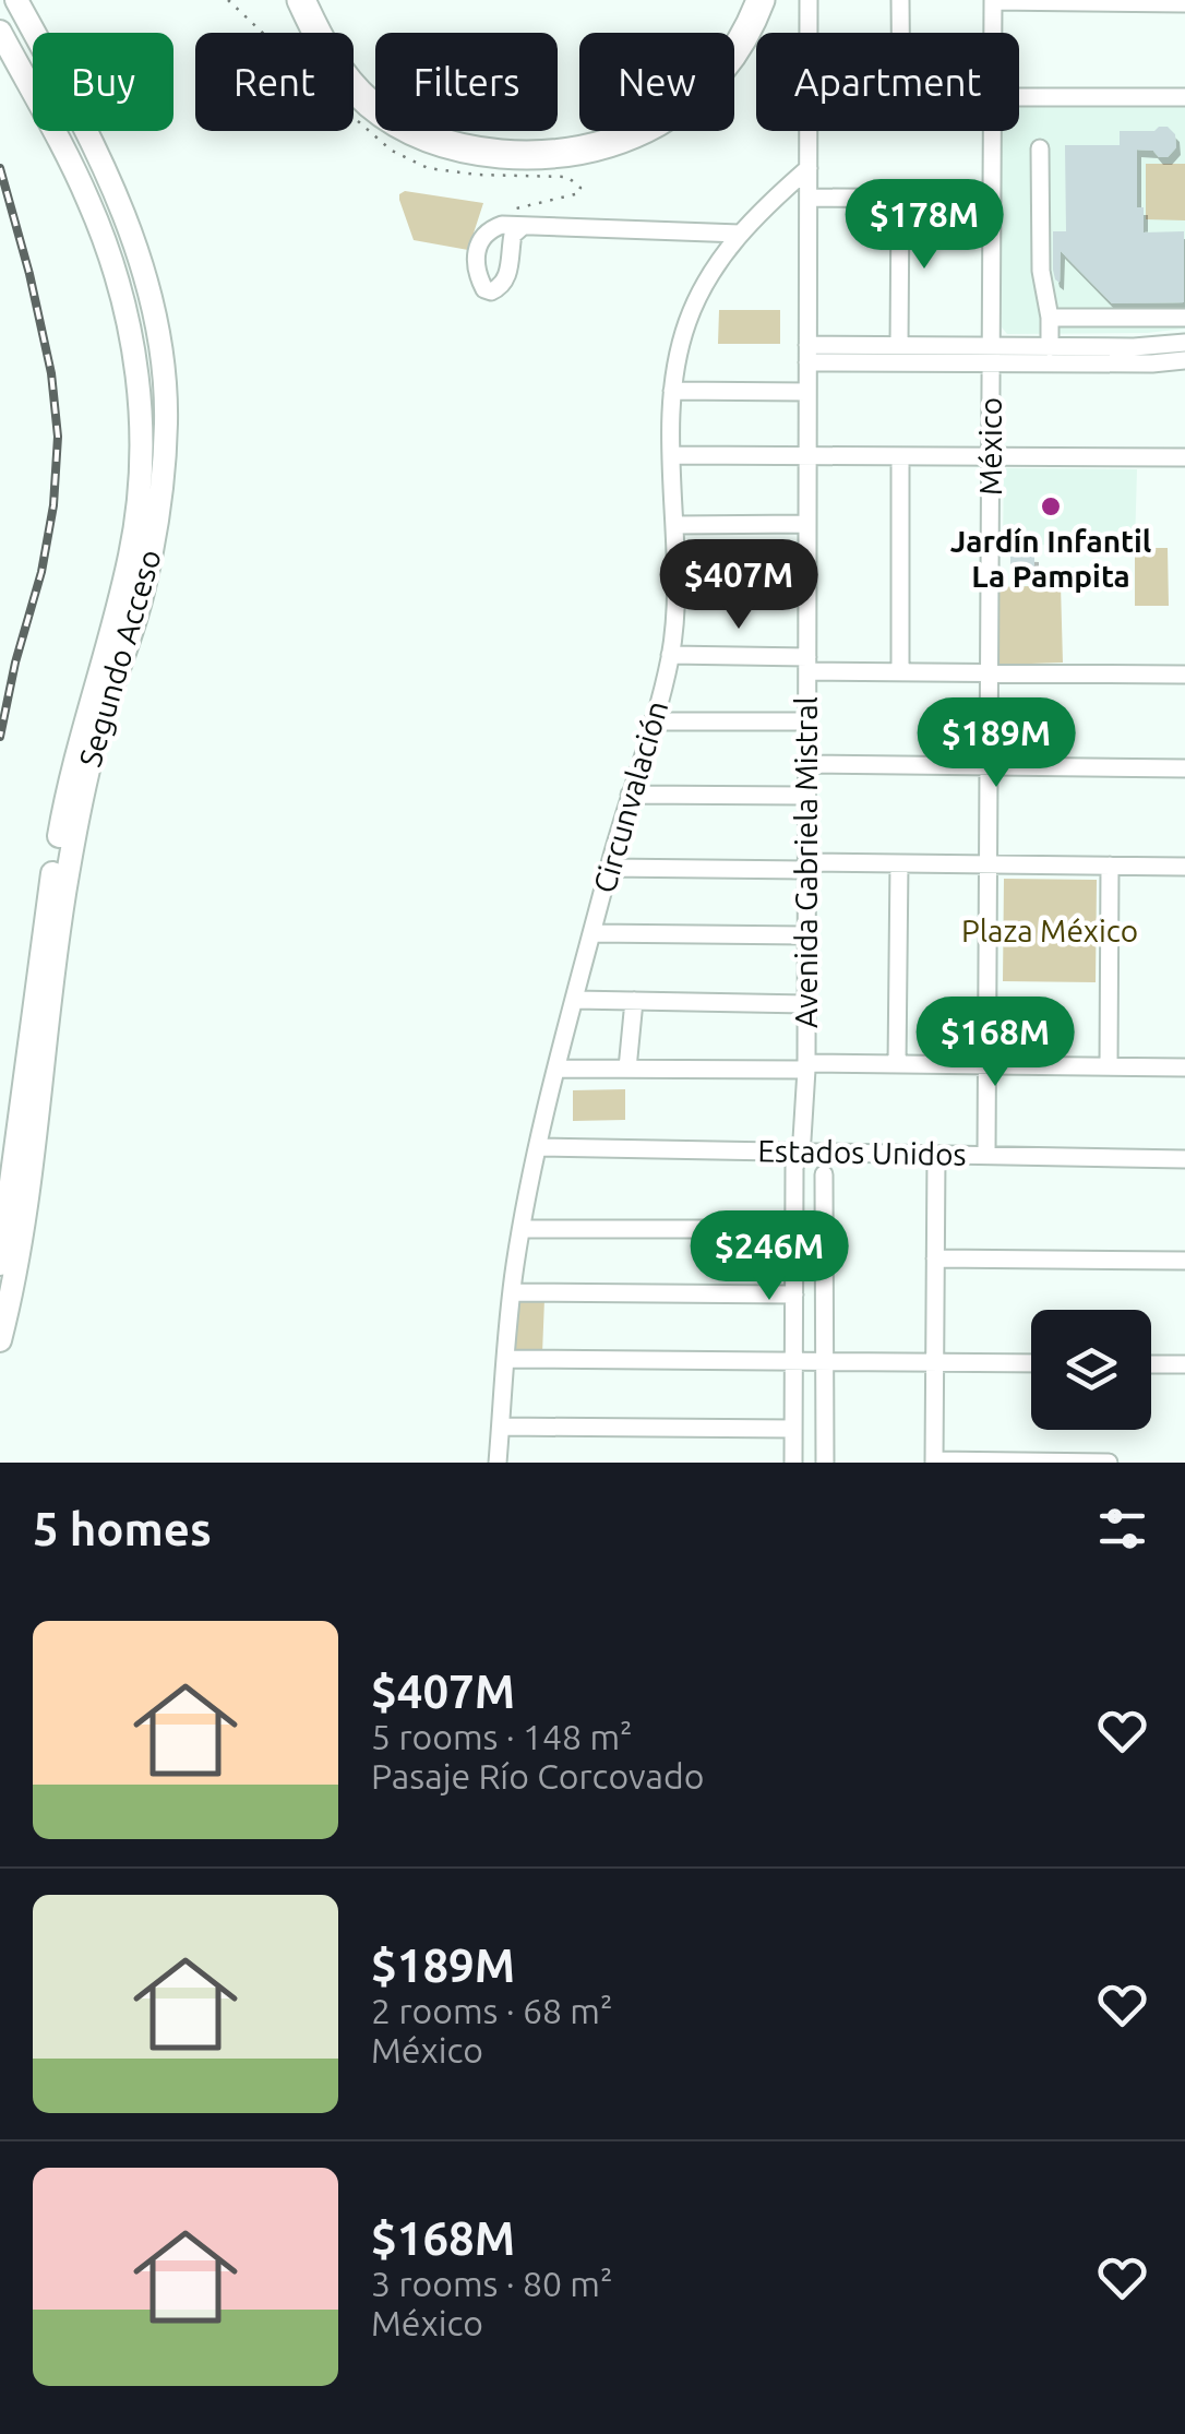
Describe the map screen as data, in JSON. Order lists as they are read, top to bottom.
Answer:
{
  "streets": {
    "main road": ["Segundo Acceso"],
    "street": [
      "México",
      "Circunvalación",
      "Avenida Gabriela Mistral",
      "Estados Unidos"
    ]
  },
  "crossings": [
    ["México", "Estados Unidos"],
    ["Circunvalación", "Avenida Gabriela Mistral"],
    ["Circunvalación", "Estados Unidos"],
    ["Avenida Gabriela Mistral", "Estados Unidos"]
  ],
  "parks": ["Plaza México"],
  "places": ["Jardín Infantil La Pampita"],
  "page": {
    "chip": [
      "Buy",
      "Rent",
      "Filters",
      "New",
      "Apartment"
    ],
    "price": [
      "$178M",
      "$407M",
      "$189M",
      "$168M",
      "$246M"
    ],
    "heading": "5 homes",
    "list": [
      {
        "name": "$407M",
        "note": "5 rooms · 148 m² · Pasaje Río Corcovado"
      },
      {
        "name": "$189M",
        "note": "2 rooms · 68 m² · México"
      },
      {
        "name": "$168M",
        "note": "3 rooms · 80 m² · México"
      }
    ]
  }
}
